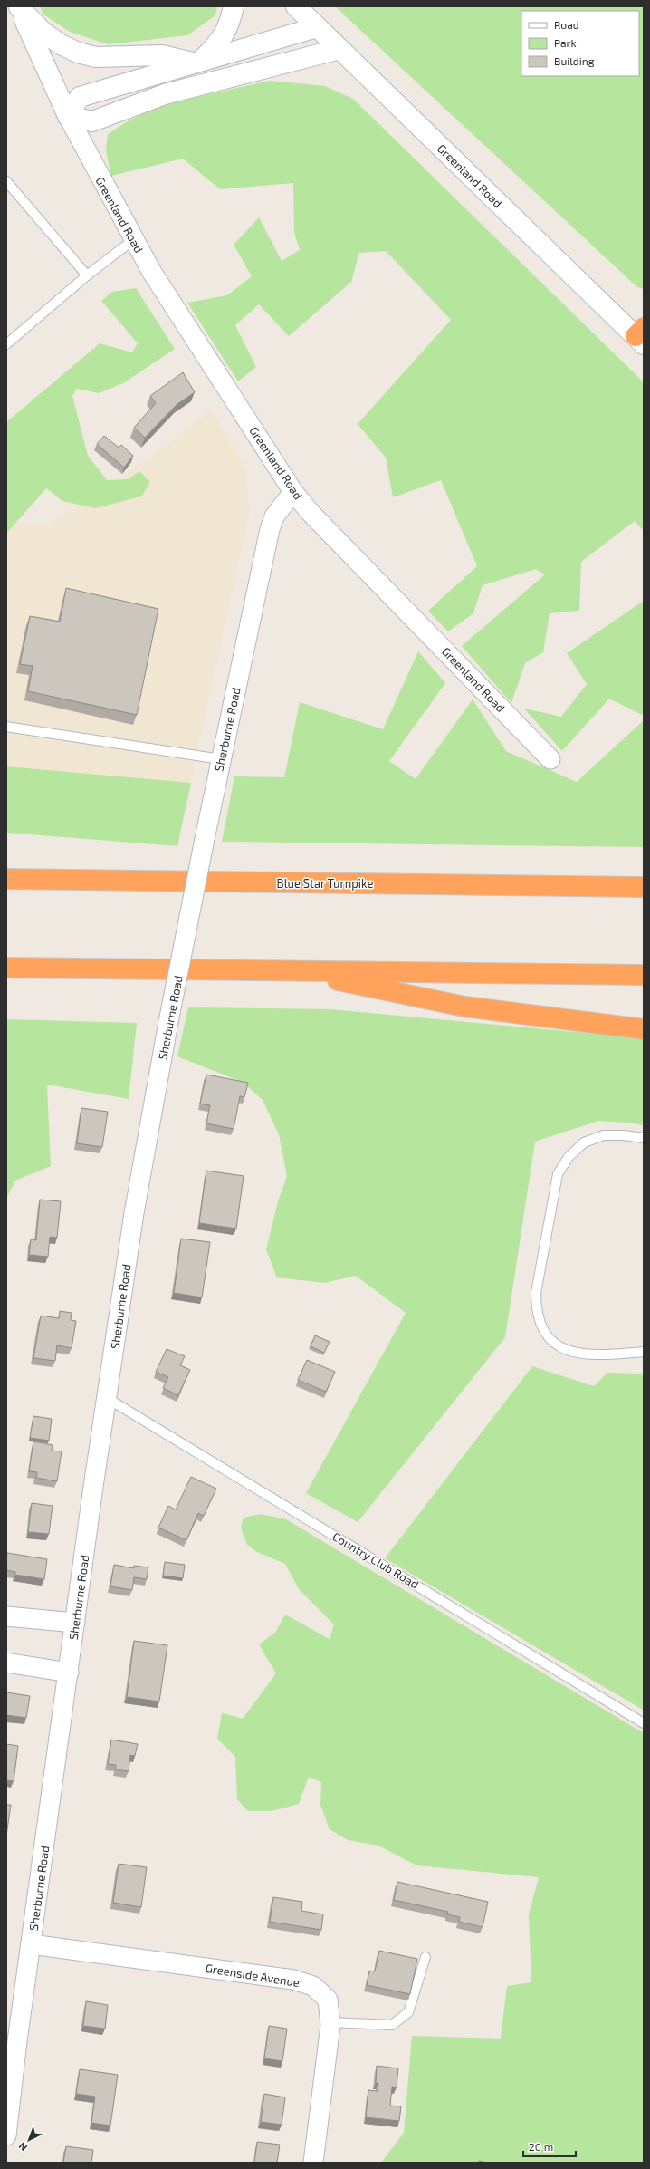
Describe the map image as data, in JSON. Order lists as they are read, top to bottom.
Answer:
{
  "streets": {
    "highway": ["Blue Star Turnpike"],
    "street": ["Greenland Road", "Sherburne Road", "Greenside Avenue"],
    "lane": ["Country Club Road"]
  },
  "crossings": [
    ["Greenland Road", "Sherburne Road"],
    ["Sherburne Road", "Country Club Road"],
    ["Sherburne Road", "Greenside Avenue"]
  ],
  "legend": ["Road", "Park", "Building"],
  "scale_bar": "20 m",
  "north": "bottom left"
}
